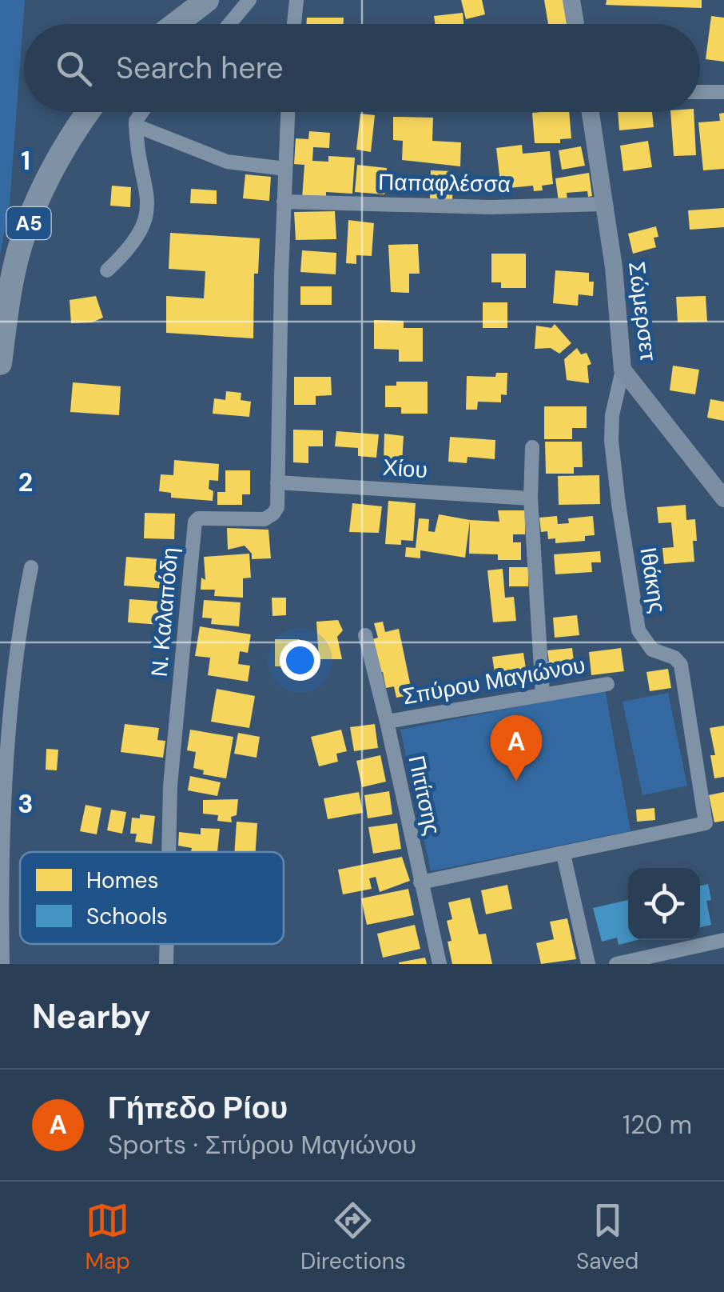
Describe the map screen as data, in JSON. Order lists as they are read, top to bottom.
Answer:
{
  "streets": {
    "highway": ["Α5"],
    "street": [
      "Παπαφλέσσα",
      "Σώμερσετ",
      "Χίου",
      "Ιθάκης",
      "Ν. Καλαπόδη",
      "Σπύρου Μαγιώνου",
      "Πιτίτσης"
    ]
  },
  "crossings": [
    ["Παπαφλέσσα", "Σώμερσετ"],
    ["Παπαφλέσσα", "Ν. Καλαπόδη"],
    ["Σώμερσετ", "Ιθάκης"],
    ["Χίου", "Ν. Καλαπόδη"],
    ["Σπύρου Μαγιώνου", "Πιτίτσης"]
  ],
  "legend": ["Homes", "Schools"],
  "page": {
    "search": "Search here",
    "pins": "A",
    "heading": "Nearby",
    "list": [
      {
        "mark": "A",
        "name": "Γήπεδο Ρίου",
        "note": "Sports · Σπύρου Μαγιώνου",
        "value": "120 m"
      }
    ],
    "nav": ["Map", "Directions", "Saved"]
  },
  "grid": {
    "rows": ["1", "2", "3"]
  }
}
